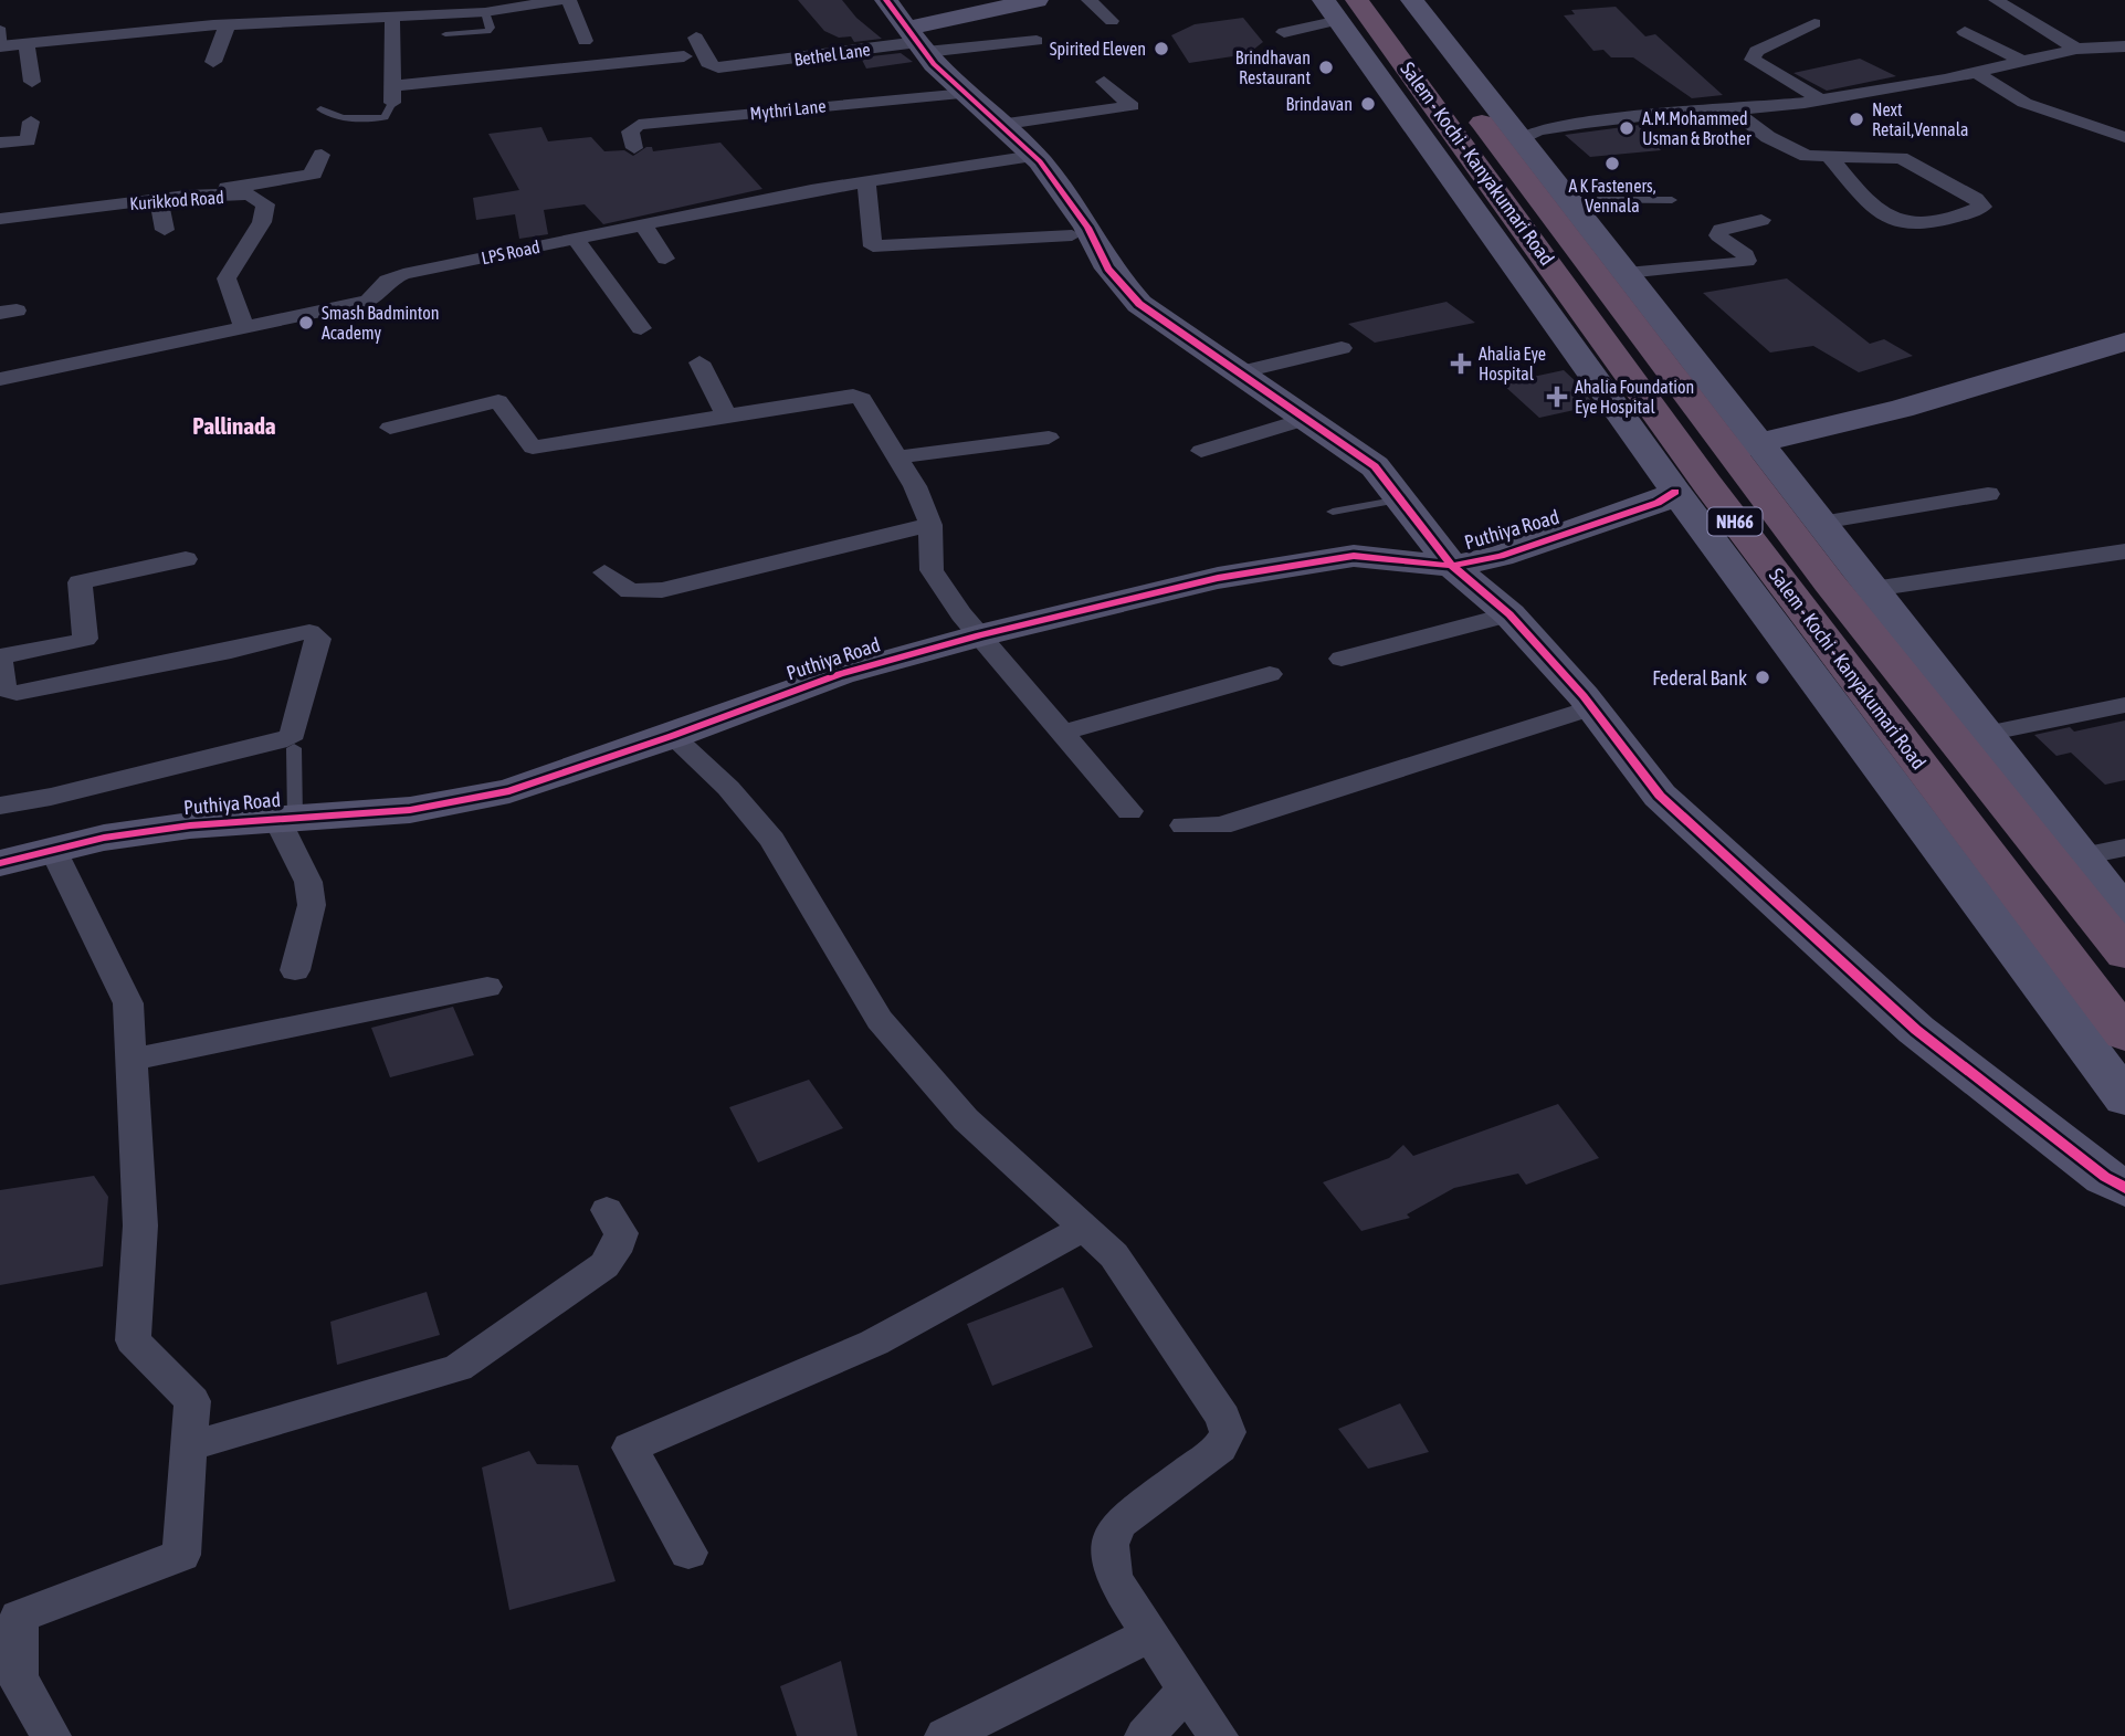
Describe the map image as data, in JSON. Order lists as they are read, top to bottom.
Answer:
{
  "streets": {
    "highway": ["Salem - Kochi - Kanyakumari Road", "NH66"],
    "street": [
      "Bethel Lane",
      "Mythri Lane",
      "Kurikkod Road",
      "LPS Road",
      "Puthiya Road"
    ]
  },
  "crossings": [
    ["Kurikkod Road", "LPS Road"]
  ],
  "districts": ["Pallinada"],
  "places": {
    "other": [
      "Spirited Eleven",
      "Brindhavan Restaurant",
      "Brindavan",
      "Next Retail,Vennala",
      "A.M.Mohammed Usman & Brother",
      "A K Fasteners, Vennala",
      "Smash Badminton Academy",
      "Federal Bank"
    ],
    "health": ["Ahalia Eye Hospital", "Ahalia Foundation Eye Hospital"]
  }
}
